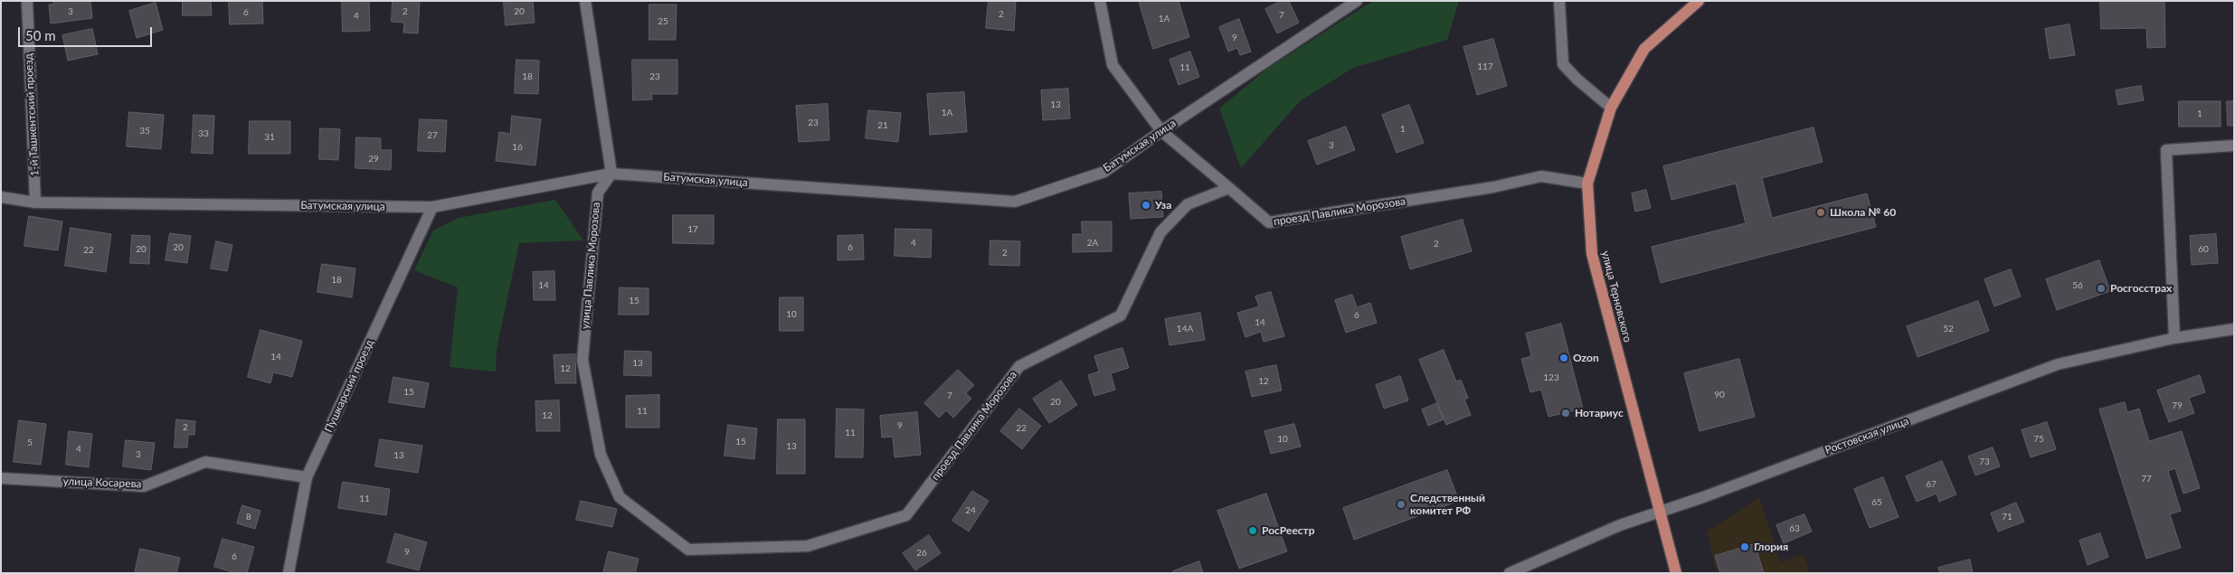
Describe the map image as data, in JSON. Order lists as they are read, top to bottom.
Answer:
{
  "streets": {
    "main road": ["улица Терновского"],
    "street": [
      "1-й Ташкентский проезд",
      "Батумская улица",
      "проезд Павлика Морозова",
      "улица Павлика Морозова",
      "Пушкарский проезд",
      "Ростовская улица",
      "улица Косарева"
    ]
  },
  "crossings": [
    ["1-й Ташкентский проезд", "Батумская улица"],
    ["Батумская улица", "улица Павлика Морозова"],
    ["Батумская улица", "Пушкарский проезд"],
    ["проезд Павлика Морозова", "улица Павлика Морозова"],
    ["проезд Павлика Морозова", "улица Терновского"],
    ["улица Терновского", "Ростовская улица"],
    ["Пушкарский проезд", "улица Косарева"]
  ],
  "places": [
    "Уза",
    "Школа № 60",
    "Росгосстрах",
    "Ozon",
    "Нотариус",
    "Следственный комитет РФ",
    "РосРеестр",
    "Глория"
  ],
  "house_numbers": [
    "3",
    "2",
    "20",
    "6",
    "2",
    "7",
    "4",
    "1А",
    "25",
    "9",
    "117",
    "11",
    "18",
    "23",
    "13",
    "1А",
    "1",
    "23",
    "21",
    "1",
    "35",
    "33",
    "27",
    "31",
    "3",
    "16",
    "29",
    "17",
    "4",
    "2А",
    "2",
    "20",
    "6",
    "20",
    "60",
    "22",
    "2",
    "18",
    "14",
    "56",
    "15",
    "10",
    "6",
    "14",
    "14А",
    "52",
    "14",
    "13",
    "12",
    "123",
    "12",
    "15",
    "90",
    "7",
    "20",
    "79",
    "11",
    "12",
    "9",
    "2",
    "22",
    "11",
    "10",
    "75",
    "15",
    "5",
    "13",
    "4",
    "3",
    "13",
    "73",
    "77",
    "67",
    "11",
    "65",
    "24",
    "8",
    "71",
    "63",
    "9",
    "26",
    "6"
  ],
  "scale_bar": "50 m"
}
